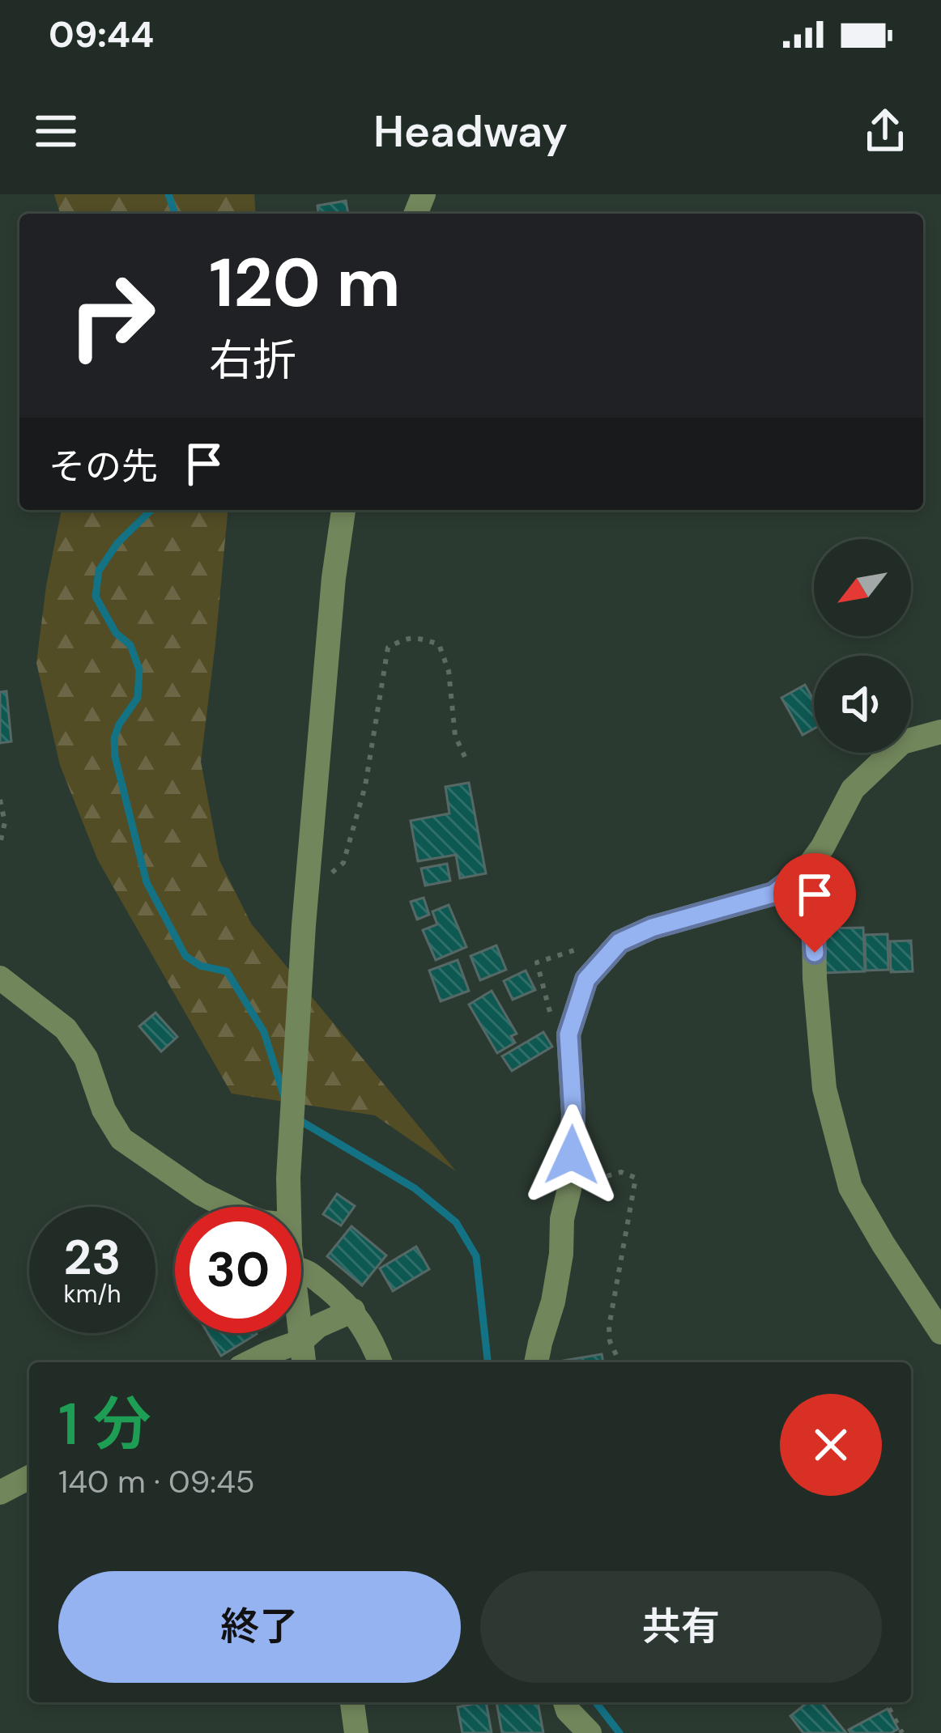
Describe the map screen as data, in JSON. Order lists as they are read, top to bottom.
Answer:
{
  "north": "bottom left",
  "page": {
    "status": "09:44",
    "header": "Headway",
    "turn": ["120 m", "右折"],
    "then": "その先",
    "speed": "23 km/h",
    "limit": "30",
    "heading": ["1 分", "140 m · 09:45"],
    "buttons": ["終了", "共有"]
  }
}
